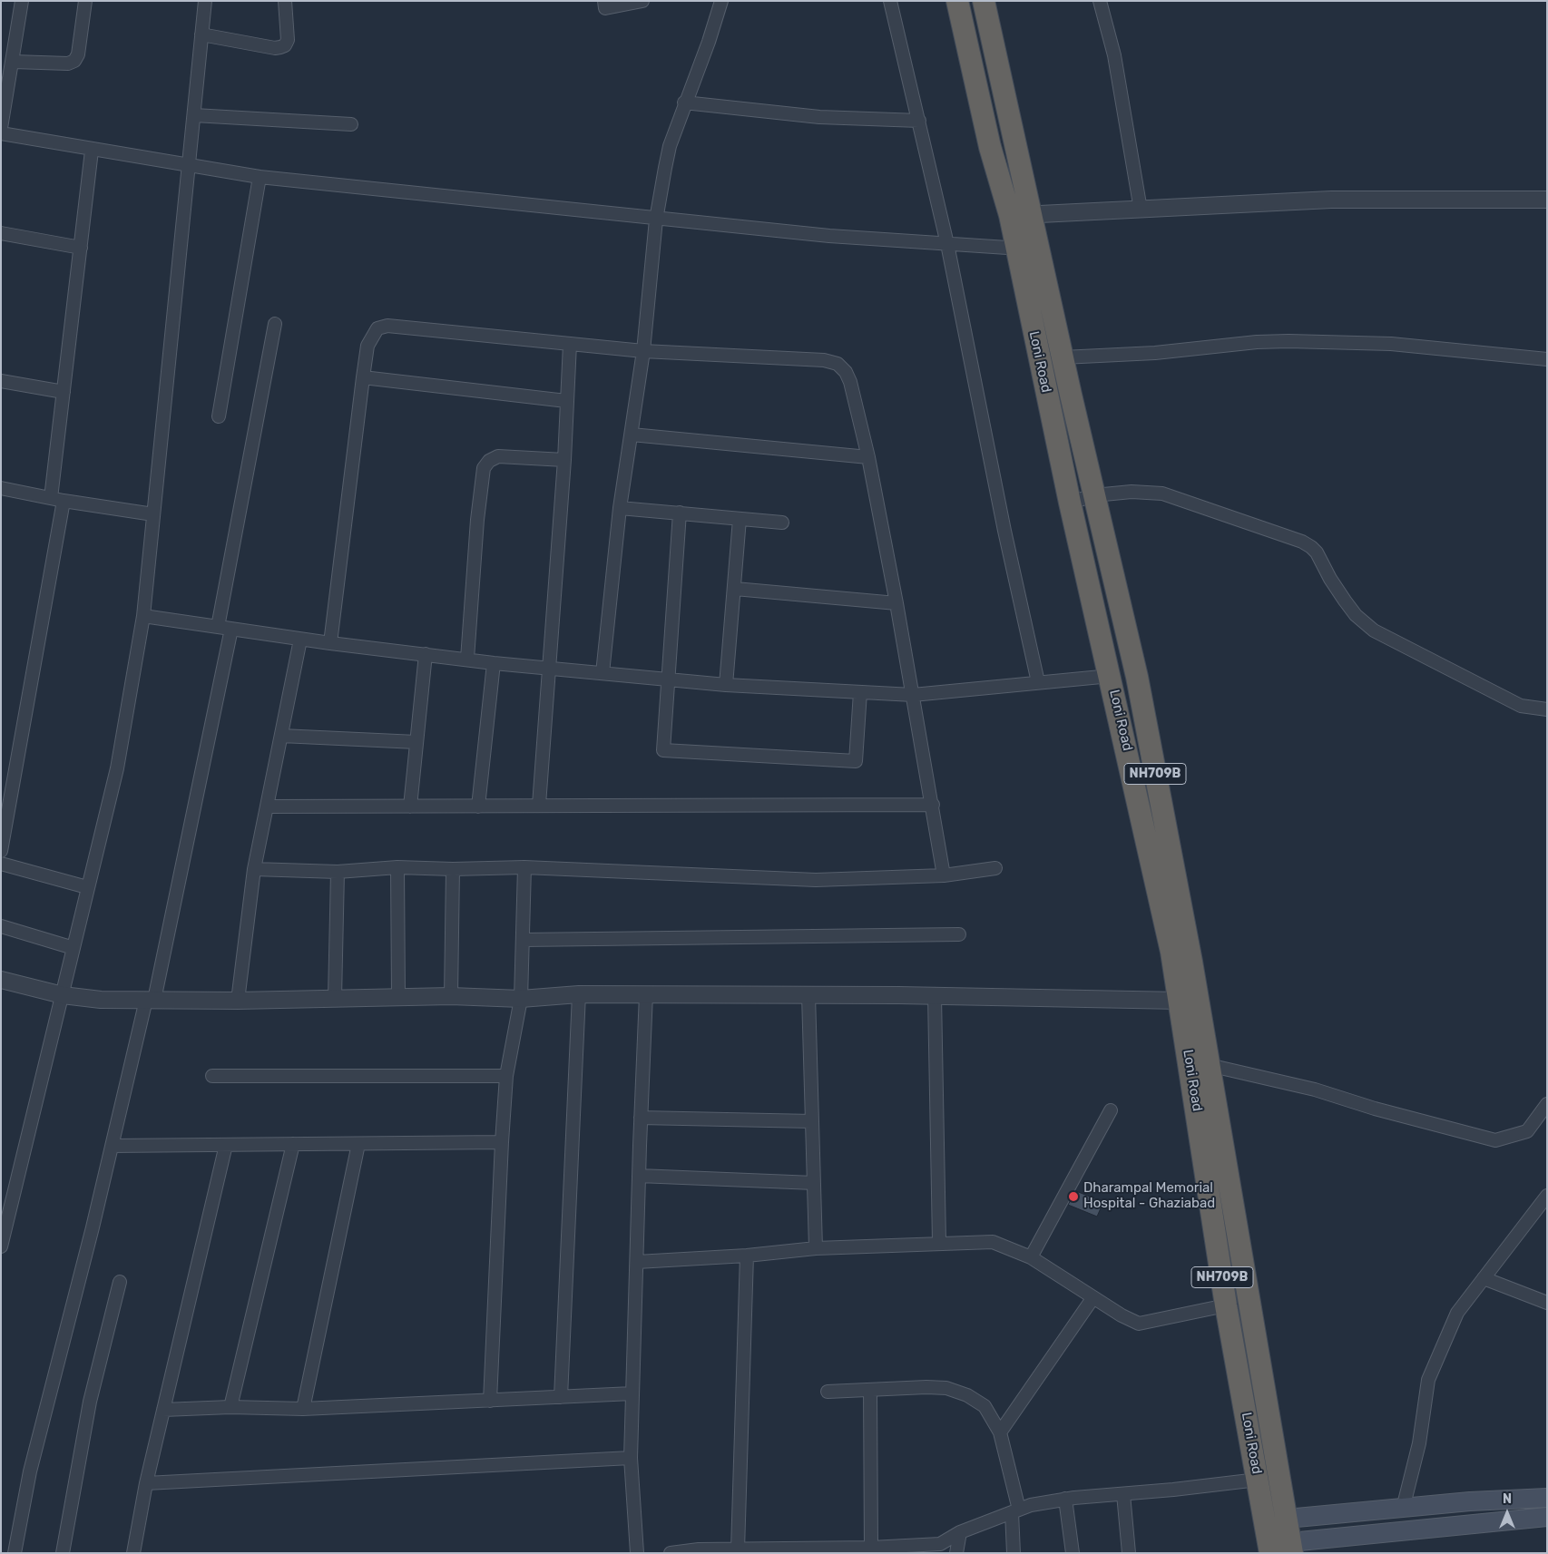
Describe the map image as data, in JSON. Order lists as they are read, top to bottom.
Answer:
{
  "streets": {
    "highway": ["Loni Road", "NH709B"]
  },
  "places": ["Dharampal Memorial Hospital - Ghaziabad"],
  "north": "top"
}
